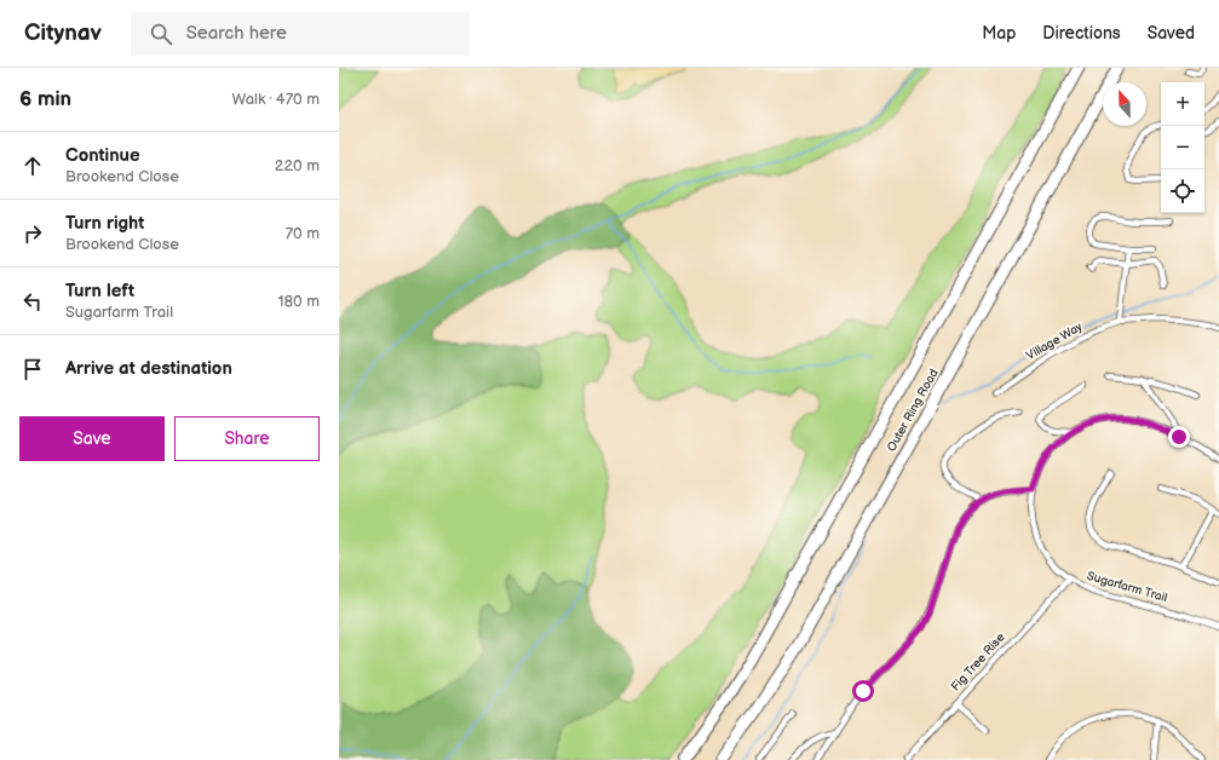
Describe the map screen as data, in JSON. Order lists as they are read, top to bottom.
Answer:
{
  "streets": {
    "highway": ["Outer Ring Road"],
    "street": ["Village Way", "Sugarfarm Trail", "Fig Tree Rise"]
  },
  "crossings": [
    ["Sugarfarm Trail", "Fig Tree Rise"]
  ],
  "north": "top",
  "page": {
    "header": "Citynav",
    "search": "Search here",
    "nav": ["Map", "Directions", "Saved"],
    "heading": ["6 min", "Walk · 470 m"],
    "map_buttons": ["+", "−"],
    "list": [
      ["Continue", "Brookend Close", "220 m"],
      ["Turn right", "Brookend Close", "70 m"],
      ["Turn left", "Sugarfarm Trail", "180 m"],
      "Arrive at destination"
    ],
    "buttons": ["Save", "Share"]
  }
}
